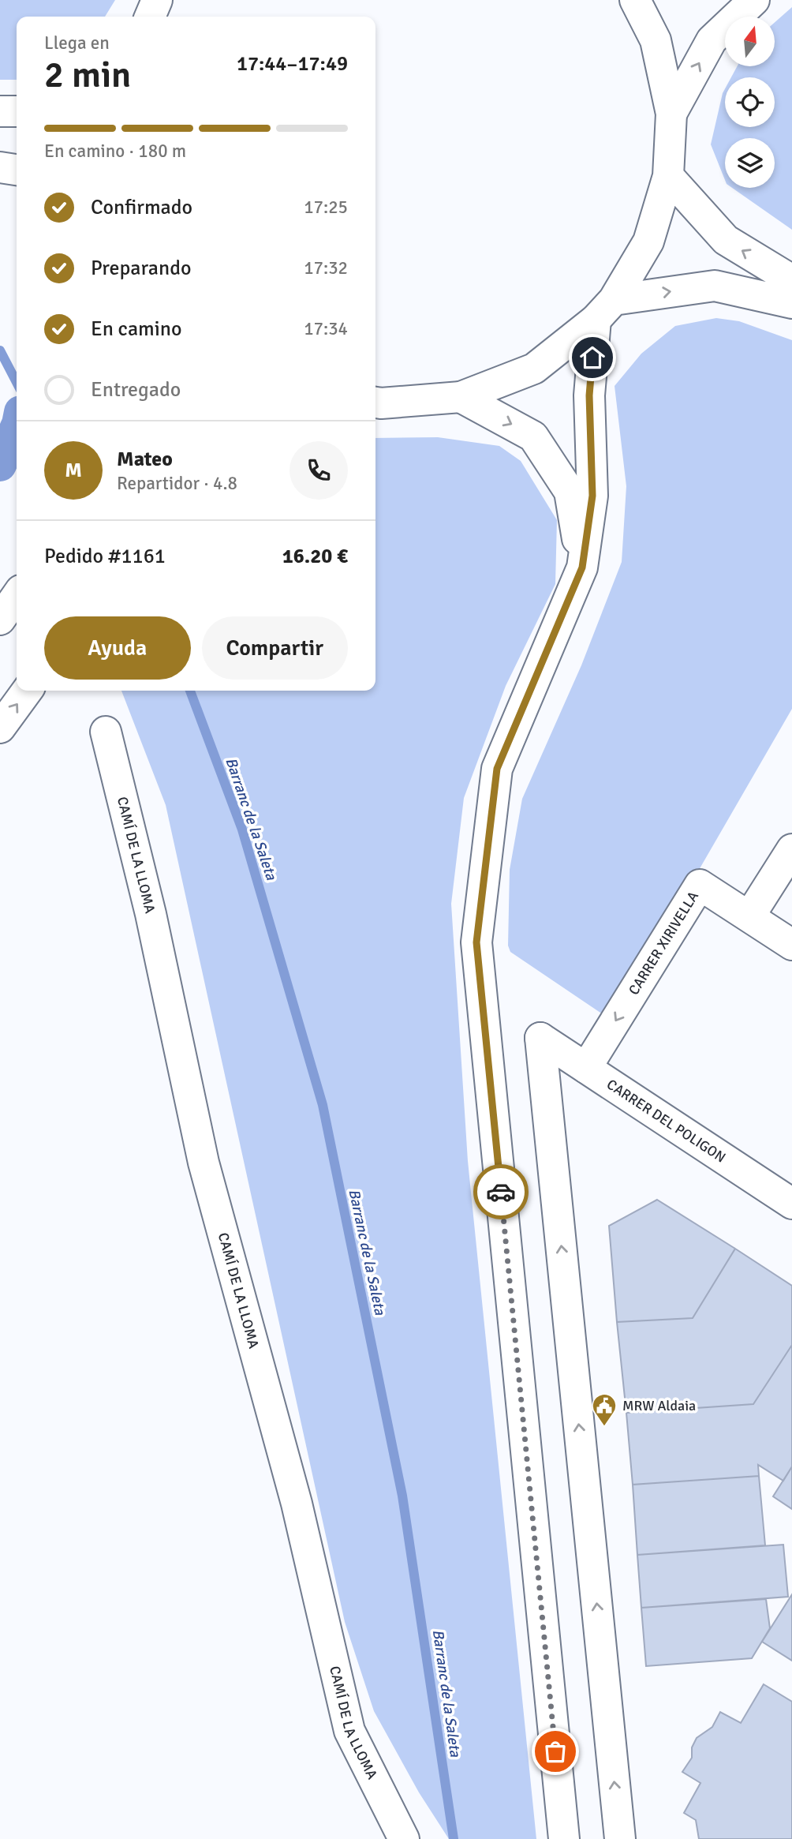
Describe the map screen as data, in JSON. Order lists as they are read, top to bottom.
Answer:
{
  "streets": {
    "street": ["CAMÍ DE LA LLOMA", "CARRER XIRIVELLA", "CARRER DEL POLIGON"]
  },
  "crossings": [
    ["CARRER XIRIVELLA", "CARRER DEL POLIGON"]
  ],
  "one_way": ["CARRER XIRIVELLA"],
  "water": ["Barranc de la Saleta"],
  "places": {
    "public building": ["MRW Aldaia"]
  },
  "north": "top",
  "page": {
    "heading": ["2 min", "Llega en", "17:44–17:49"],
    "panel": [
      "Mateo",
      "Repartidor · 4.8",
      "Pedido #1161",
      "16.20 €"
    ],
    "bar": "En camino · 180 m",
    "list": [
      ["Confirmado", "17:25"],
      ["Preparando", "17:32"],
      ["En camino", "17:34"],
      "Entregado"
    ],
    "round": "M",
    "buttons": ["Ayuda", "Compartir"]
  }
}
